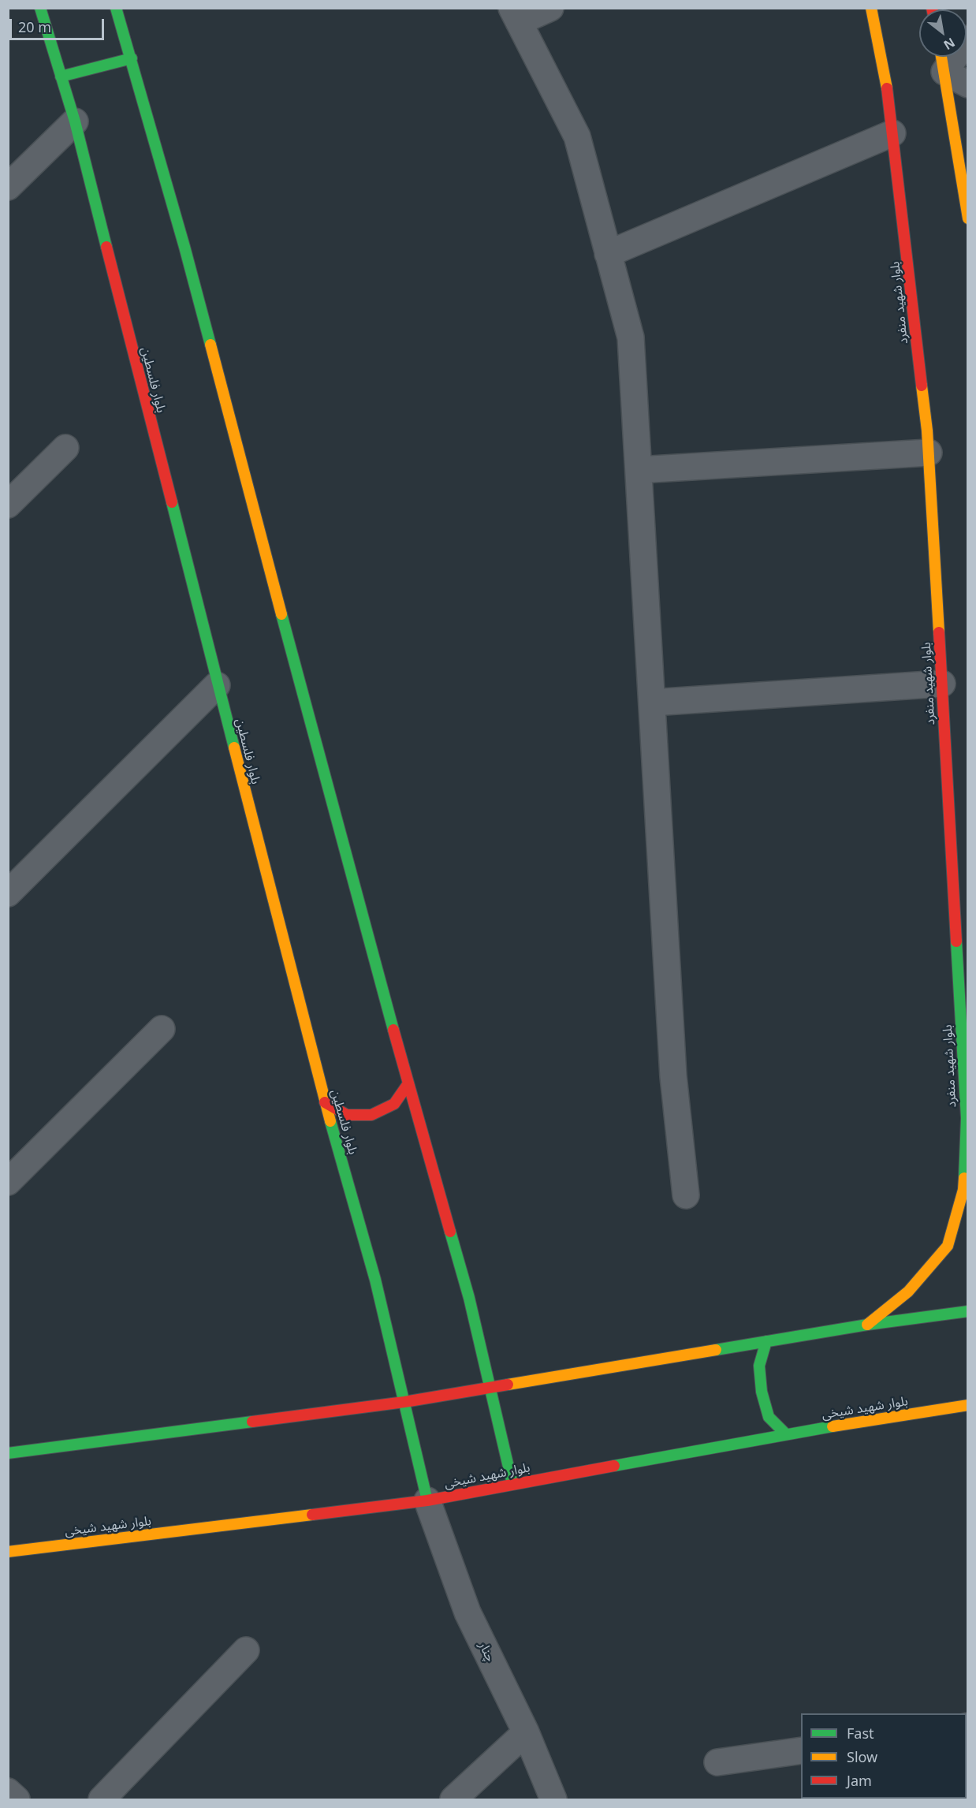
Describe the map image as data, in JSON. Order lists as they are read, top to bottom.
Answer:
{
  "streets": {
    "main road": ["بلوار شهید منفرد", "بلوار فلسطین", "بلوار شهید شیخی"],
    "street": ["چنار"]
  },
  "crossings": [
    ["بلوار فلسطین", "بلوار شهید شیخی"],
    ["بلوار فلسطین", "چنار"],
    ["بلوار شهید شیخی", "چنار"]
  ],
  "legend": ["Fast", "Slow", "Jam"],
  "scale_bar": "20 m",
  "north": "bottom right"
}
